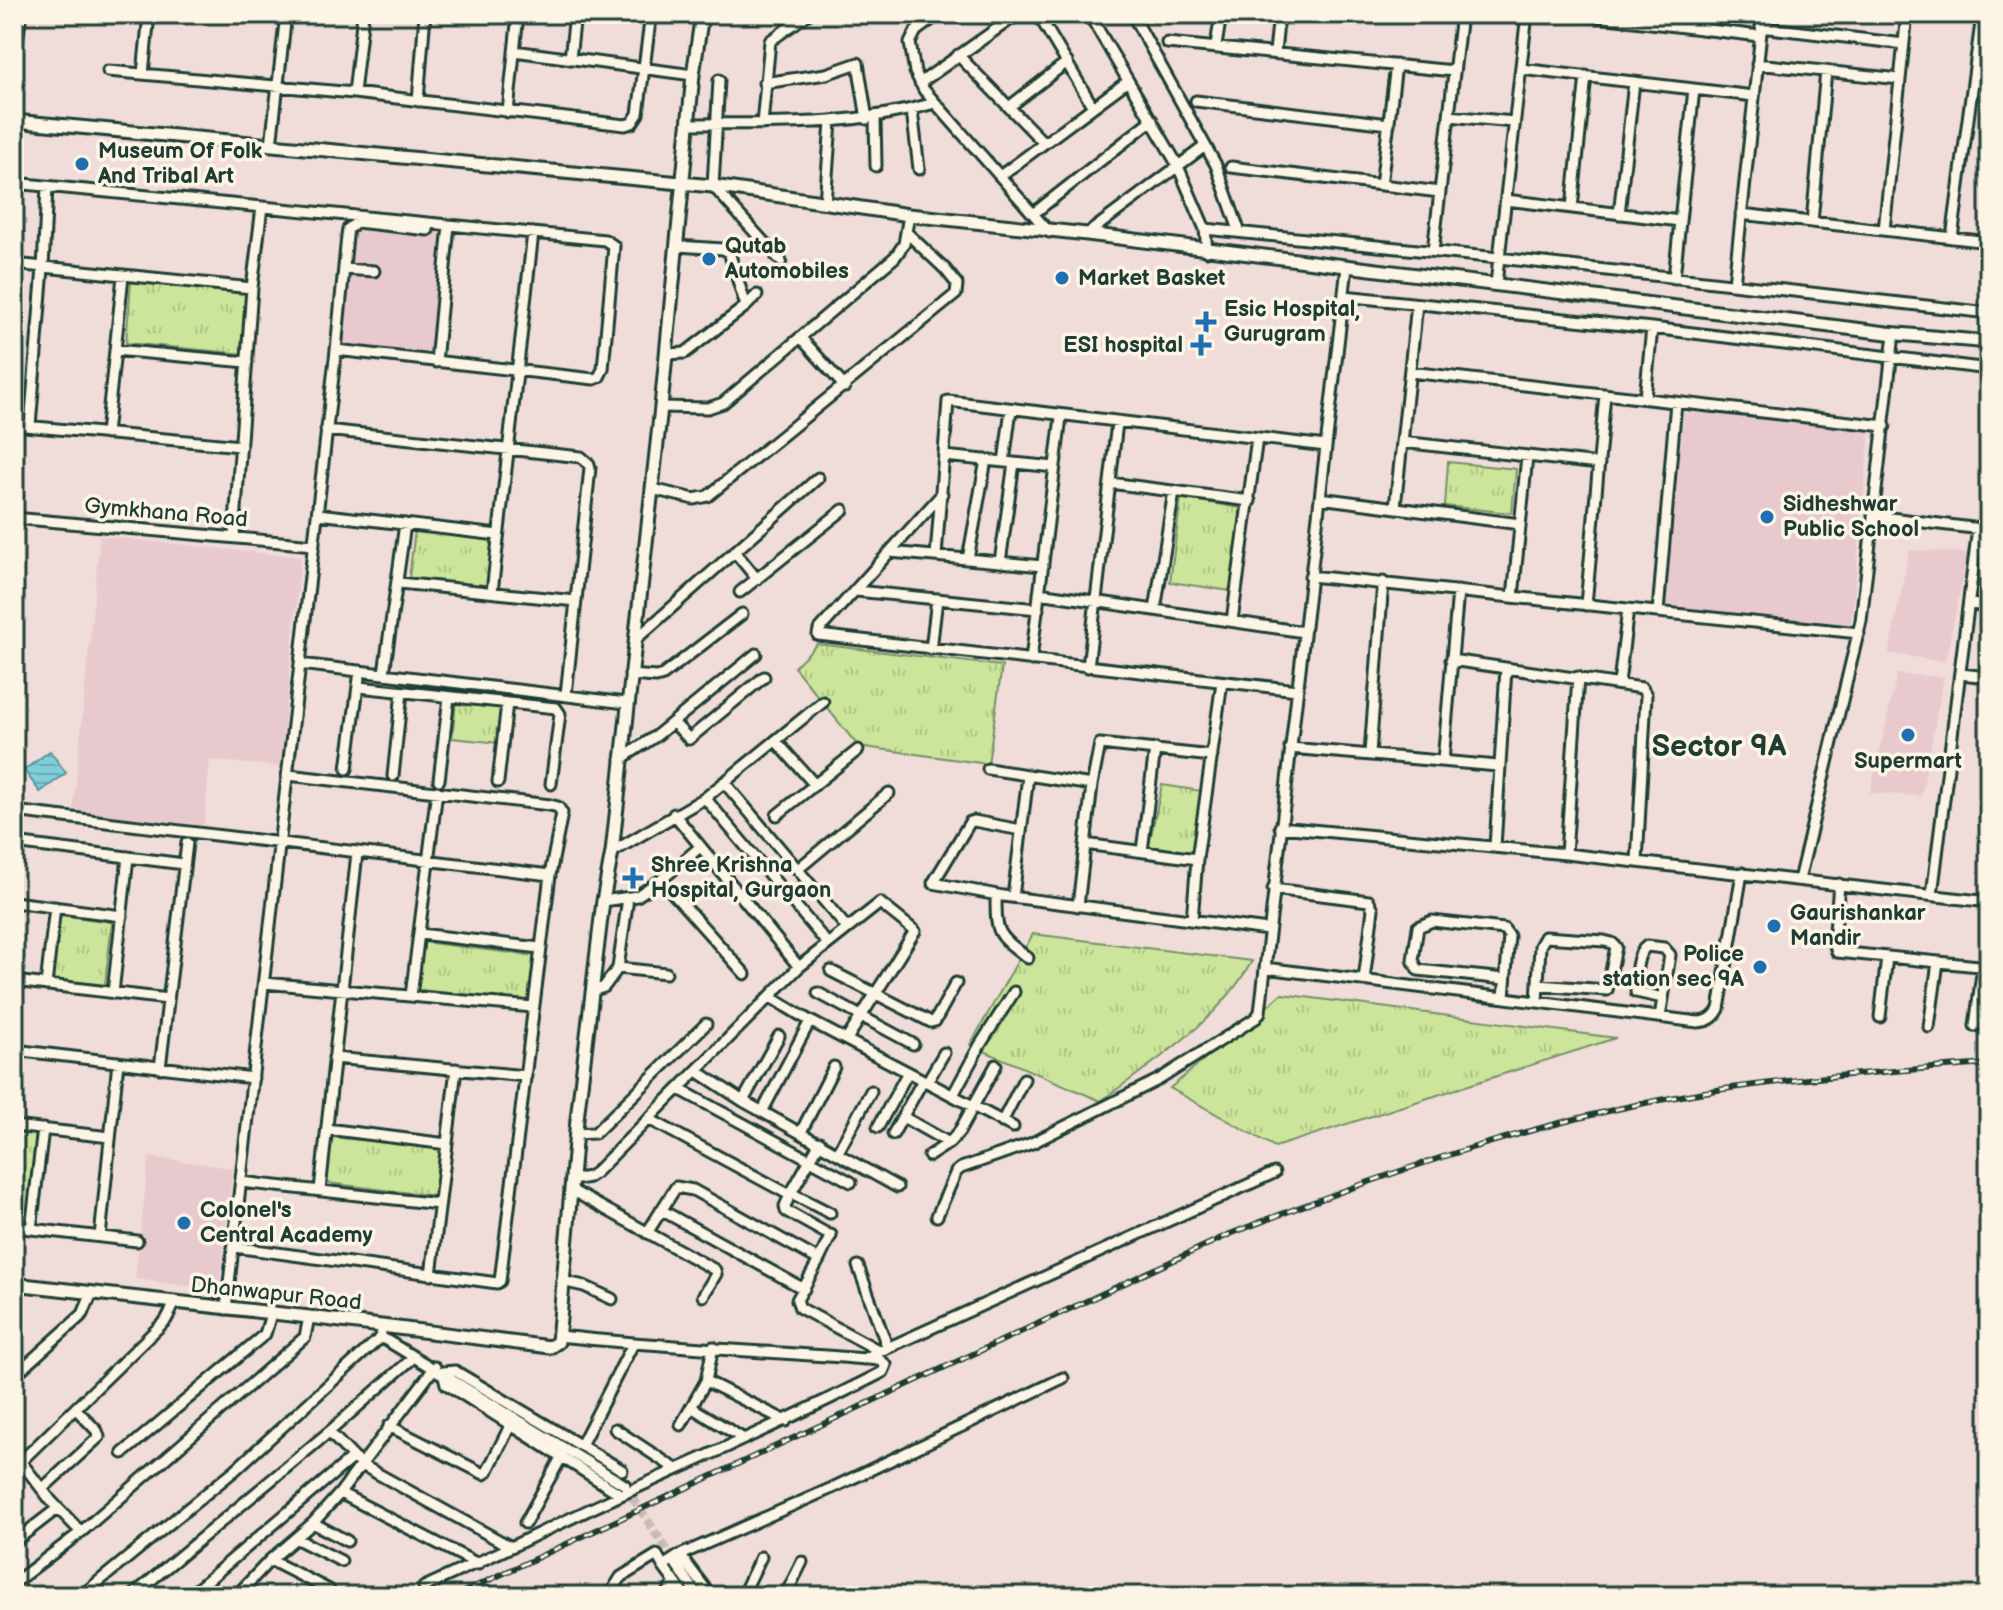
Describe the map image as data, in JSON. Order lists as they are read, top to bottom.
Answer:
{
  "streets": {
    "street": ["Gymkhana Road", "Dhanwapur Road"]
  },
  "districts": ["Sector 9A"],
  "places": {
    "other": [
      "Museum Of Folk And Tribal Art",
      "Qutab Automobiles",
      "Market Basket",
      "Sidheshwar Public School",
      "Supermart",
      "Gaurishankar Mandir",
      "Police station sec 9A",
      "Colonel's Central Academy"
    ],
    "health": ["Esic Hospital, Gurugram", "ESI hospital", "Shree Krishna Hospital, Gurgaon"]
  }
}
